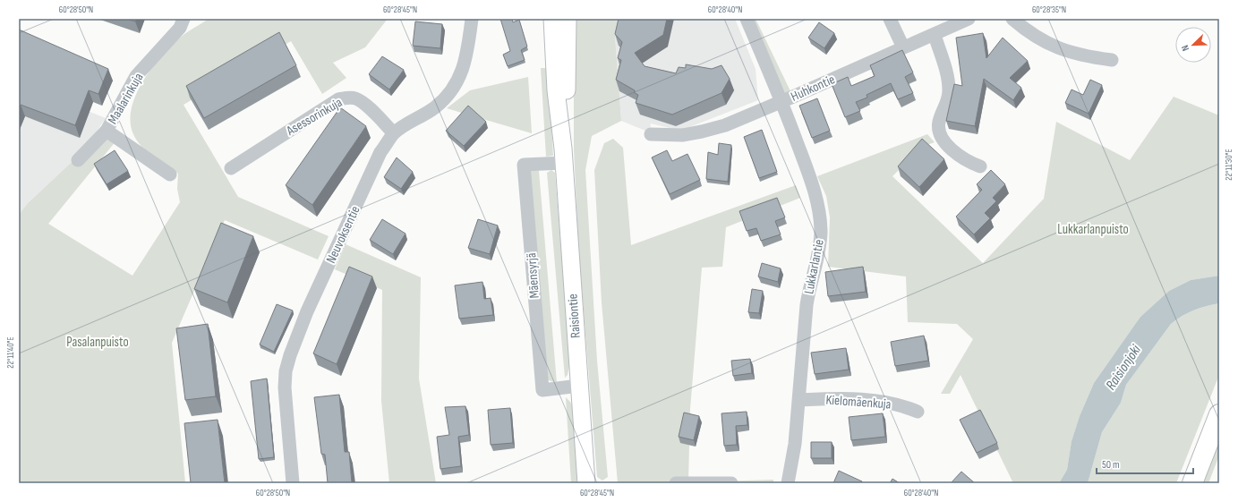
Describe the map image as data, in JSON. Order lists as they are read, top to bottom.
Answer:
{
  "streets": {
    "main road": ["Raisiontie"],
    "street": [
      "Huhkontie",
      "Maalarinkuja",
      "Asessorinkuja",
      "Neuvoksentie",
      "Lukkarlantie",
      "Mäensyrjä",
      "Kielomäenkuja"
    ]
  },
  "crossings": [
    ["Huhkontie", "Lukkarlantie"],
    ["Asessorinkuja", "Neuvoksentie"],
    ["Lukkarlantie", "Kielomäenkuja"],
    ["Mäensyrjä", "Raisiontie"]
  ],
  "water": ["Raisionjoki"],
  "parks": ["Lukkarlanpuisto", "Pasalanpuisto"],
  "scale_bar": "50 m",
  "north": "bottom left",
  "coordinates": [
    "60°28'50\"N",
    "60°28'45\"N",
    "60°28'40\"N",
    "60°28'35\"N",
    "22°11'30\"E",
    "22°11'40\"E"
  ]
}
